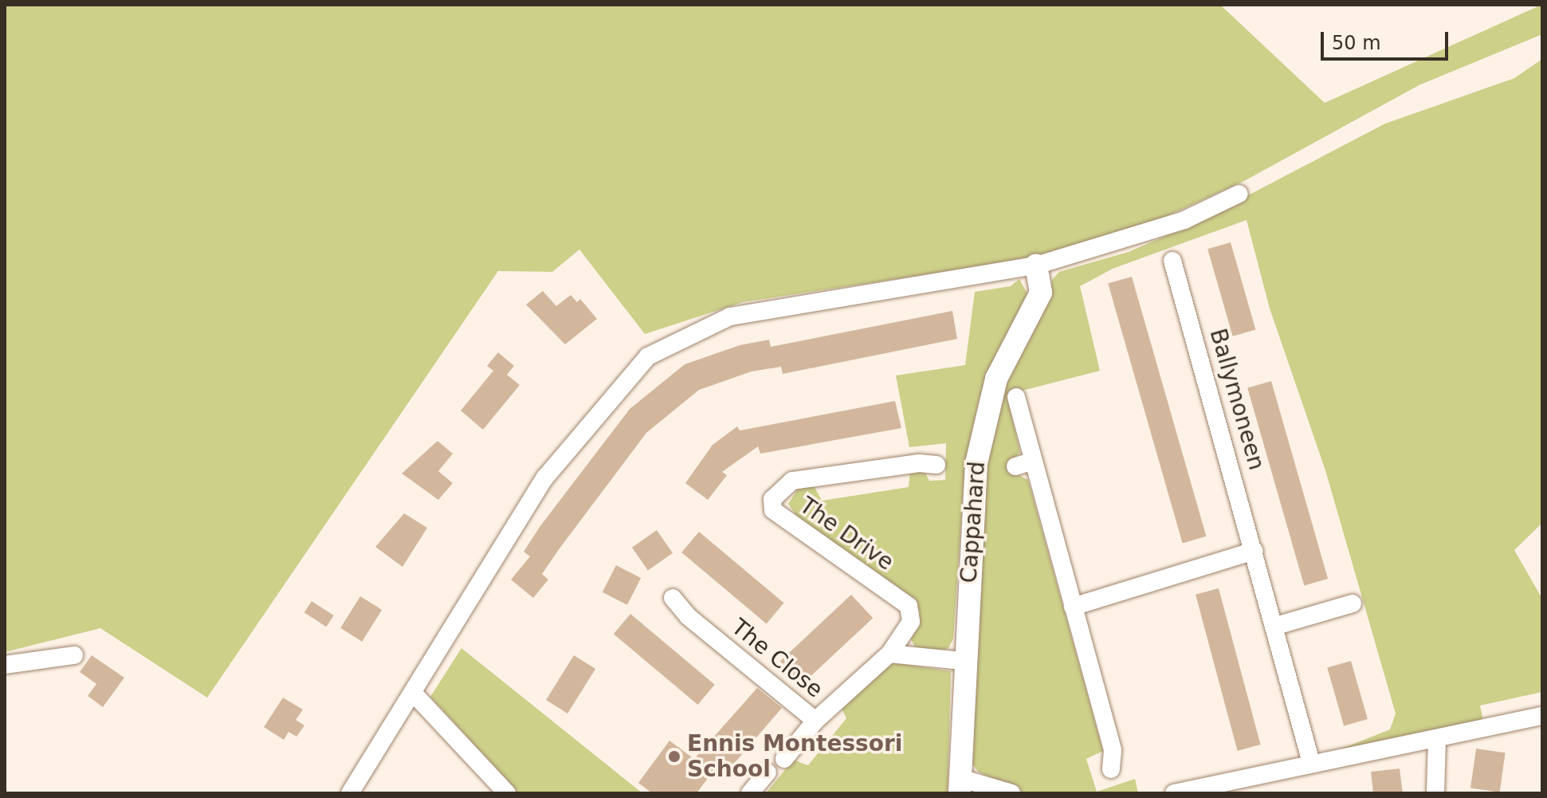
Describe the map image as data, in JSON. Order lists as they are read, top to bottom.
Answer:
{
  "streets": {
    "main road": ["Cappahard"],
    "street": ["Ballymoneen", "The Drive", "The Close"]
  },
  "places": ["Ennis Montessori School"],
  "scale_bar": "50 m"
}
